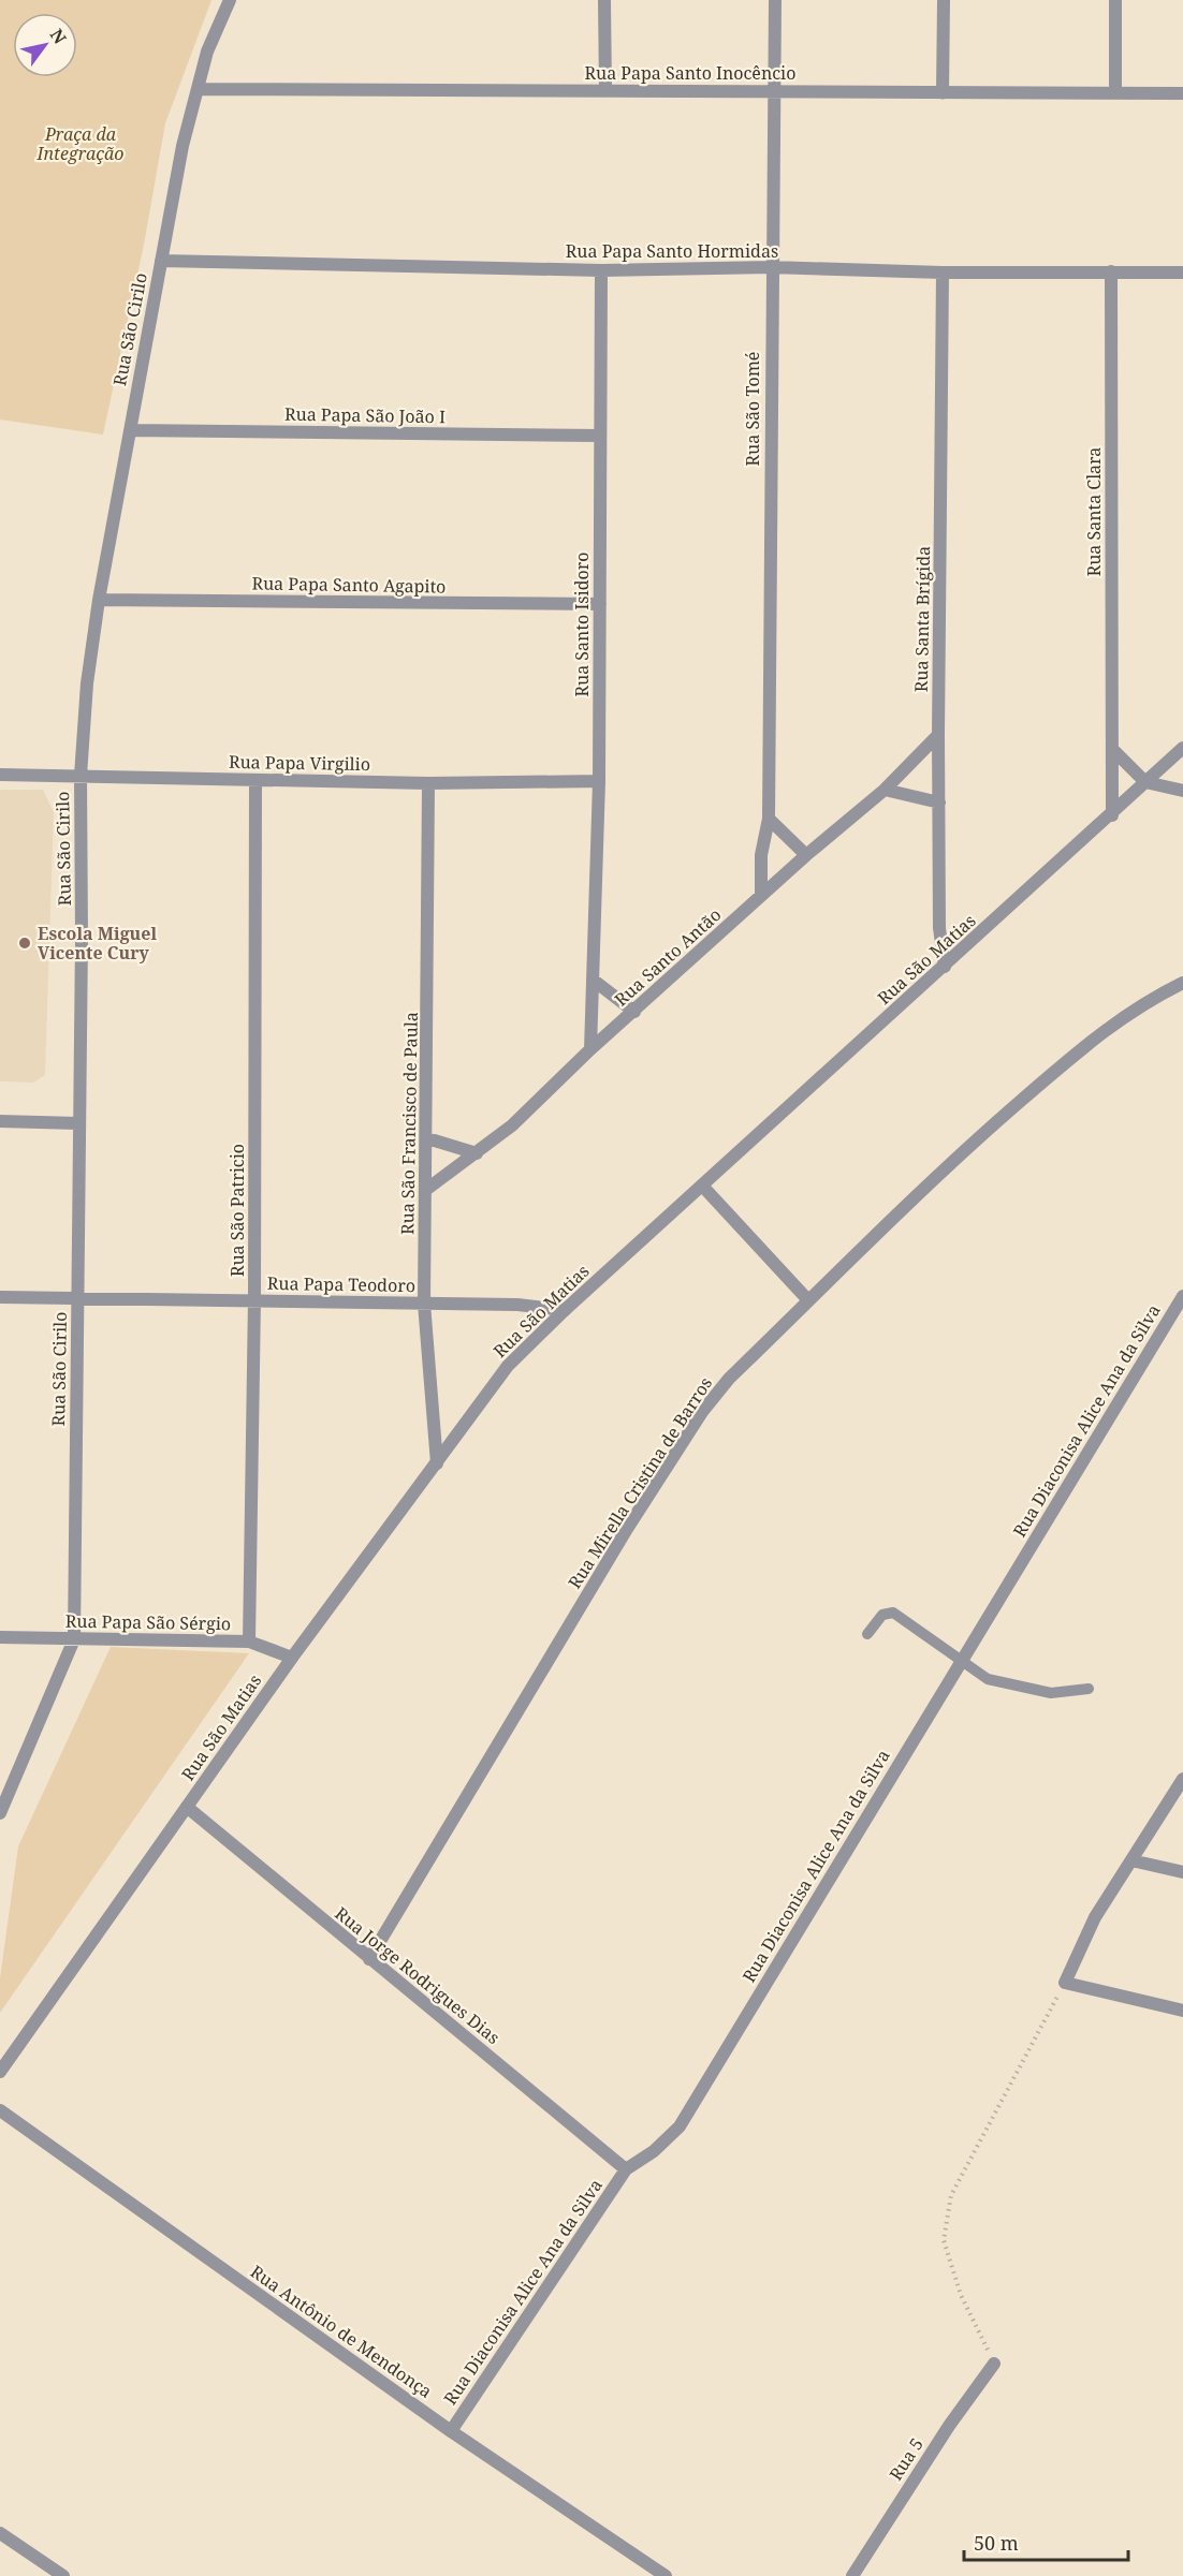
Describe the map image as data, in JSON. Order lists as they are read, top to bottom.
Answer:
{
  "streets": {
    "street": [
      "Rua Papa Santo Inocêncio",
      "Rua Papa Santo Hormidas",
      "Rua São Cirilo",
      "Rua São Tomé",
      "Rua Papa São João I",
      "Rua Santa Clara",
      "Rua Papa Santo Agapito",
      "Rua Santa Brígida",
      "Rua Santo Isidoro",
      "Rua Papa Virgilio",
      "Rua Santo Antão",
      "Rua São Matias",
      "Rua São Francisco de Paula",
      "Rua São Patricio",
      "Rua Papa Teodoro",
      "Rua Diaconisa Alice Ana da Silva",
      "Rua Mirella Cristina de Barros",
      "Rua Papa São Sérgio",
      "Rua Jorge Rodrigues Dias",
      "Rua Antônio de Mendonça",
      "Rua 5"
    ]
  },
  "crossings": [
    ["Rua Papa Santo Inocêncio", "Rua São Cirilo"],
    ["Rua Papa Santo Inocêncio", "Rua São Tomé"],
    ["Rua Papa Santo Hormidas", "Rua São Cirilo"],
    ["Rua Papa Santo Hormidas", "Rua São Tomé"],
    ["Rua Papa Santo Hormidas", "Rua Santa Clara"],
    ["Rua Papa Santo Hormidas", "Rua Santa Brígida"],
    ["Rua Papa Santo Hormidas", "Rua Santo Isidoro"],
    ["Rua São Cirilo", "Rua Papa São João I"],
    ["Rua São Cirilo", "Rua Papa Santo Agapito"],
    ["Rua São Cirilo", "Rua Papa Virgilio"],
    ["Rua São Cirilo", "Rua Papa Teodoro"],
    ["Rua São Cirilo", "Rua Papa São Sérgio"],
    ["Rua São Tomé", "Rua Santo Antão"],
    ["Rua Papa São João I", "Rua Santo Isidoro"],
    ["Rua Santa Clara", "Rua São Matias"],
    ["Rua Papa Santo Agapito", "Rua Santo Isidoro"],
    ["Rua Santa Brígida", "Rua Santo Antão"],
    ["Rua Santa Brígida", "Rua São Matias"],
    ["Rua Santo Isidoro", "Rua Papa Virgilio"],
    ["Rua Santo Isidoro", "Rua Santo Antão"],
    ["Rua Papa Virgilio", "Rua São Francisco de Paula"],
    ["Rua Papa Virgilio", "Rua São Patricio"],
    ["Rua Santo Antão", "Rua São Francisco de Paula"],
    ["Rua São Matias", "Rua São Francisco de Paula"],
    ["Rua São Matias", "Rua Papa Teodoro"],
    ["Rua São Matias", "Rua Papa São Sérgio"],
    ["Rua São Matias", "Rua Jorge Rodrigues Dias"],
    ["Rua São Francisco de Paula", "Rua Papa Teodoro"],
    ["Rua São Patricio", "Rua Papa Teodoro"],
    ["Rua São Patricio", "Rua Papa São Sérgio"],
    ["Rua Diaconisa Alice Ana da Silva", "Rua Jorge Rodrigues Dias"],
    ["Rua Diaconisa Alice Ana da Silva", "Rua Antônio de Mendonça"],
    ["Rua Mirella Cristina de Barros", "Rua Jorge Rodrigues Dias"]
  ],
  "parks": ["Praça da Integração"],
  "places": ["Escola Miguel Vicente Cury"],
  "scale_bar": "50 m",
  "north": "top right"
}
